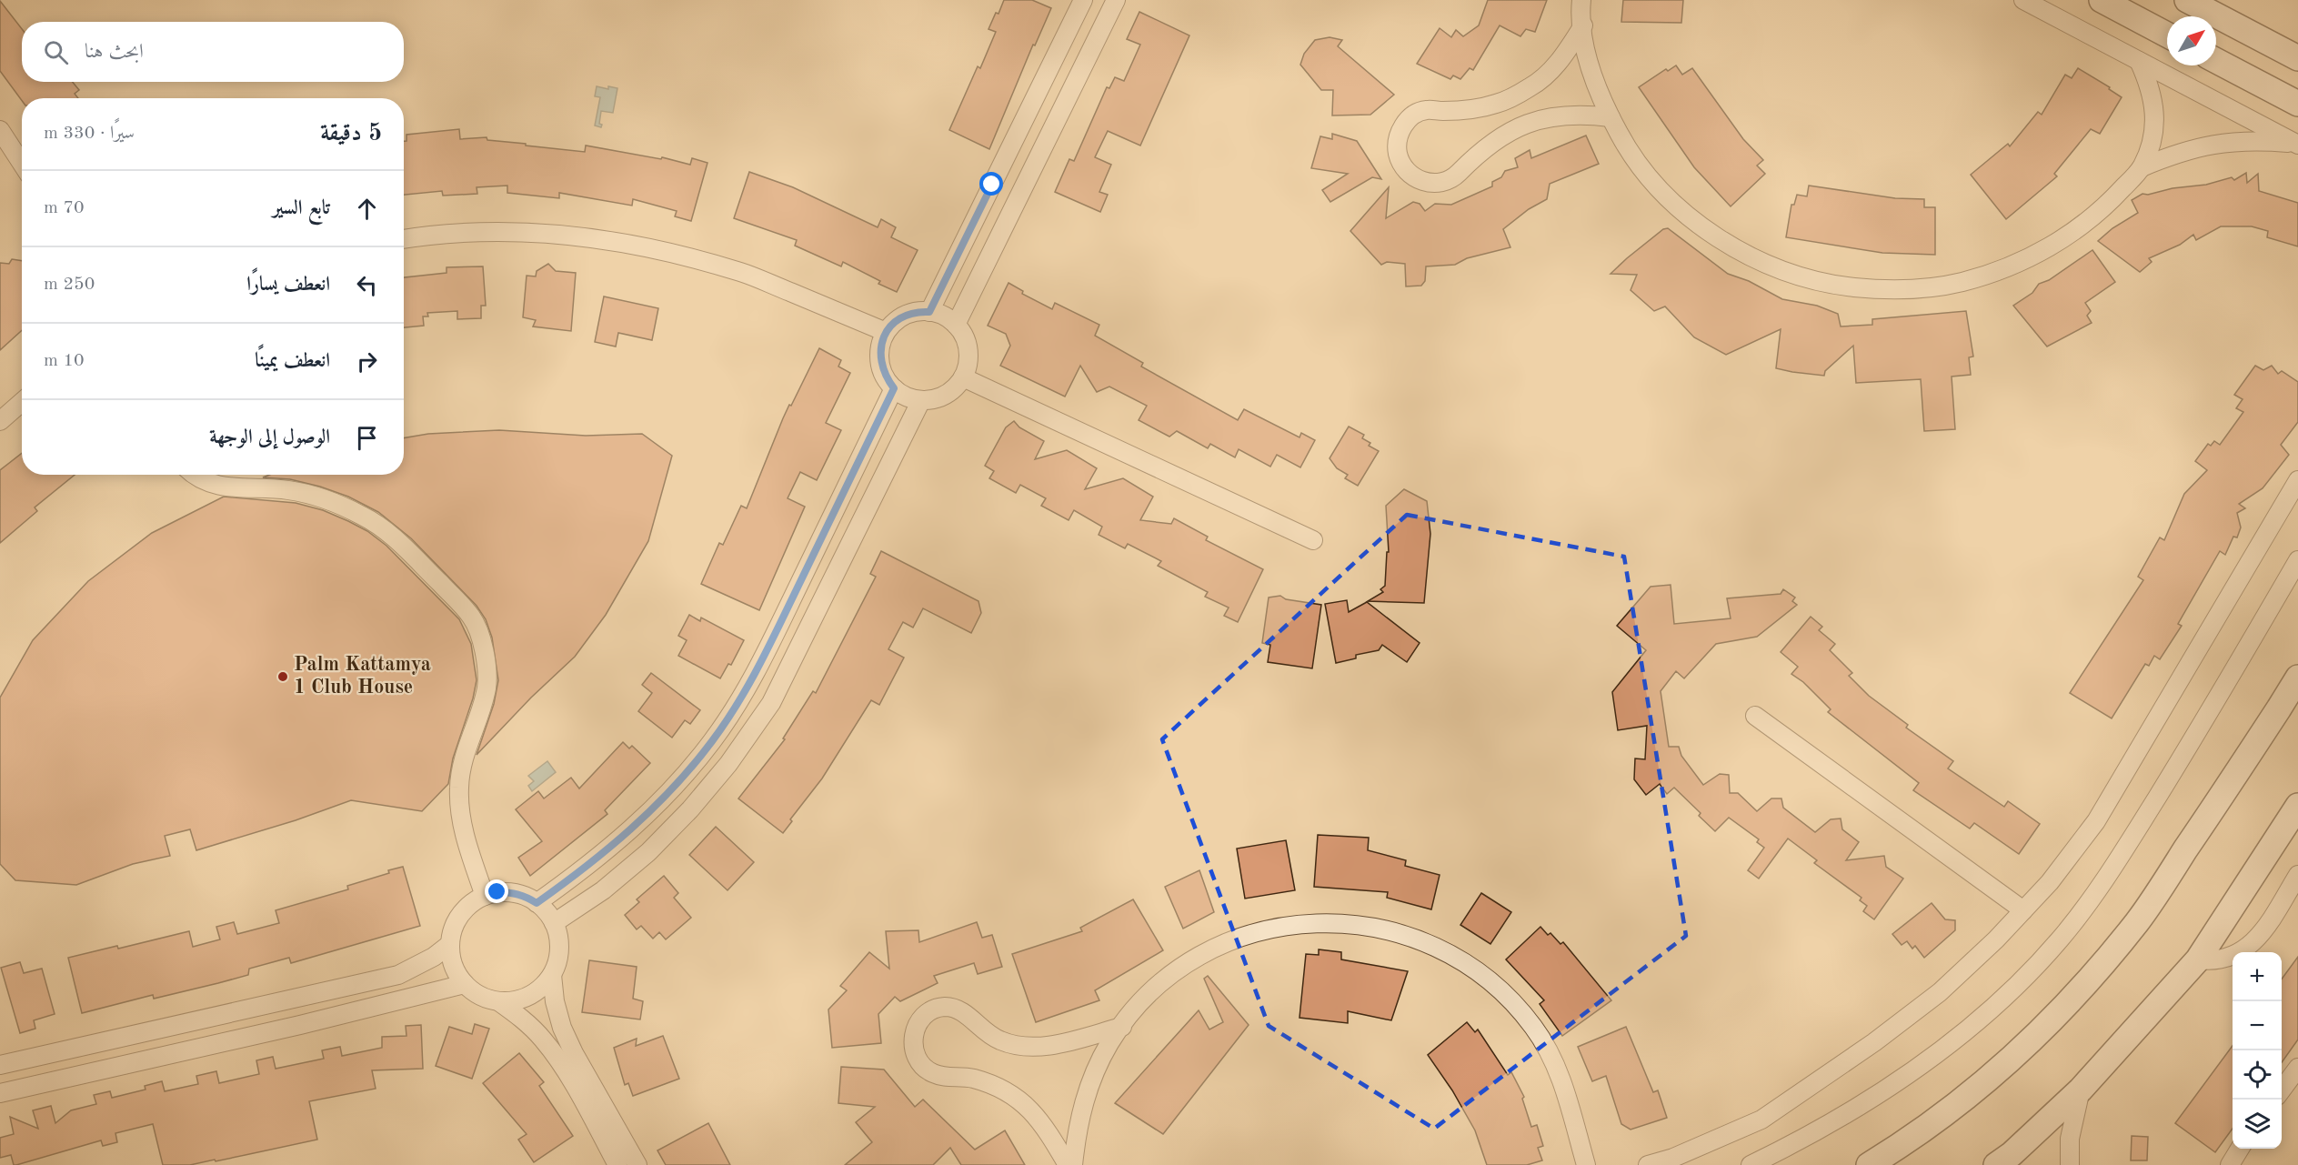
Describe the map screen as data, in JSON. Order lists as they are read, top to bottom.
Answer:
{
  "places": ["Palm Kattamya 1 Club House"],
  "north": "top right",
  "page": {
    "search": "ابحث هنا",
    "heading": ["5 دقيقة", "سيرًا · 330 m"],
    "list": [
      ["تابع السير", "70 m"],
      ["انعطف يسارًا", "250 m"],
      ["انعطف يمينًا", "10 m"],
      "الوصول إلى الوجهة"
    ],
    "map_buttons": ["+", "−"]
  }
}
